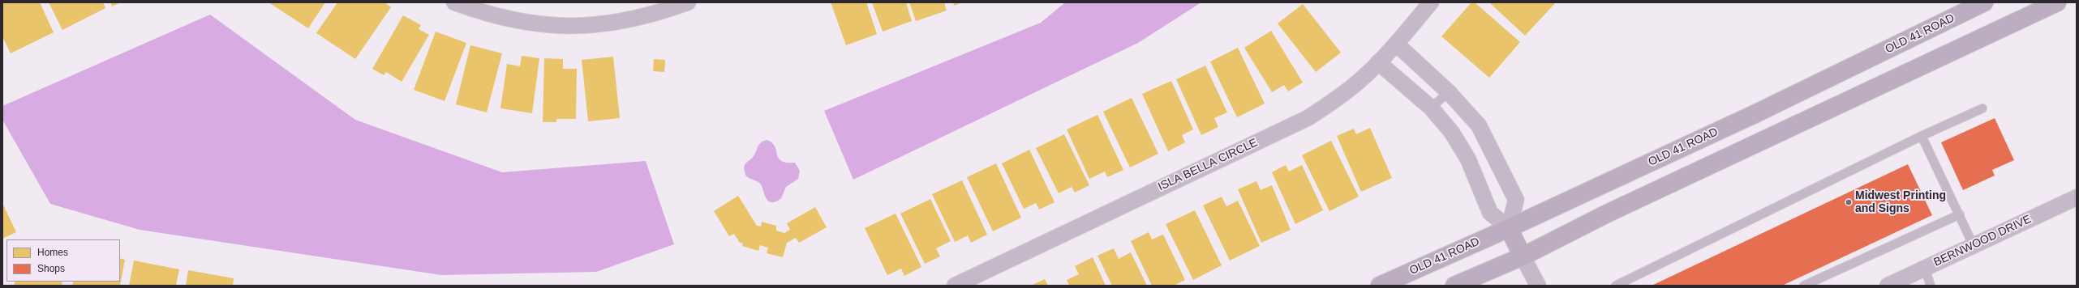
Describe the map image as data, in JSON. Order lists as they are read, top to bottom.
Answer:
{
  "streets": {
    "street": ["OLD 41 ROAD", "ISLA BELLA CIRCLE", "BERNWOOD DRIVE"]
  },
  "places": ["Midwest Printing and Signs"],
  "legend": ["Homes", "Shops"]
}
